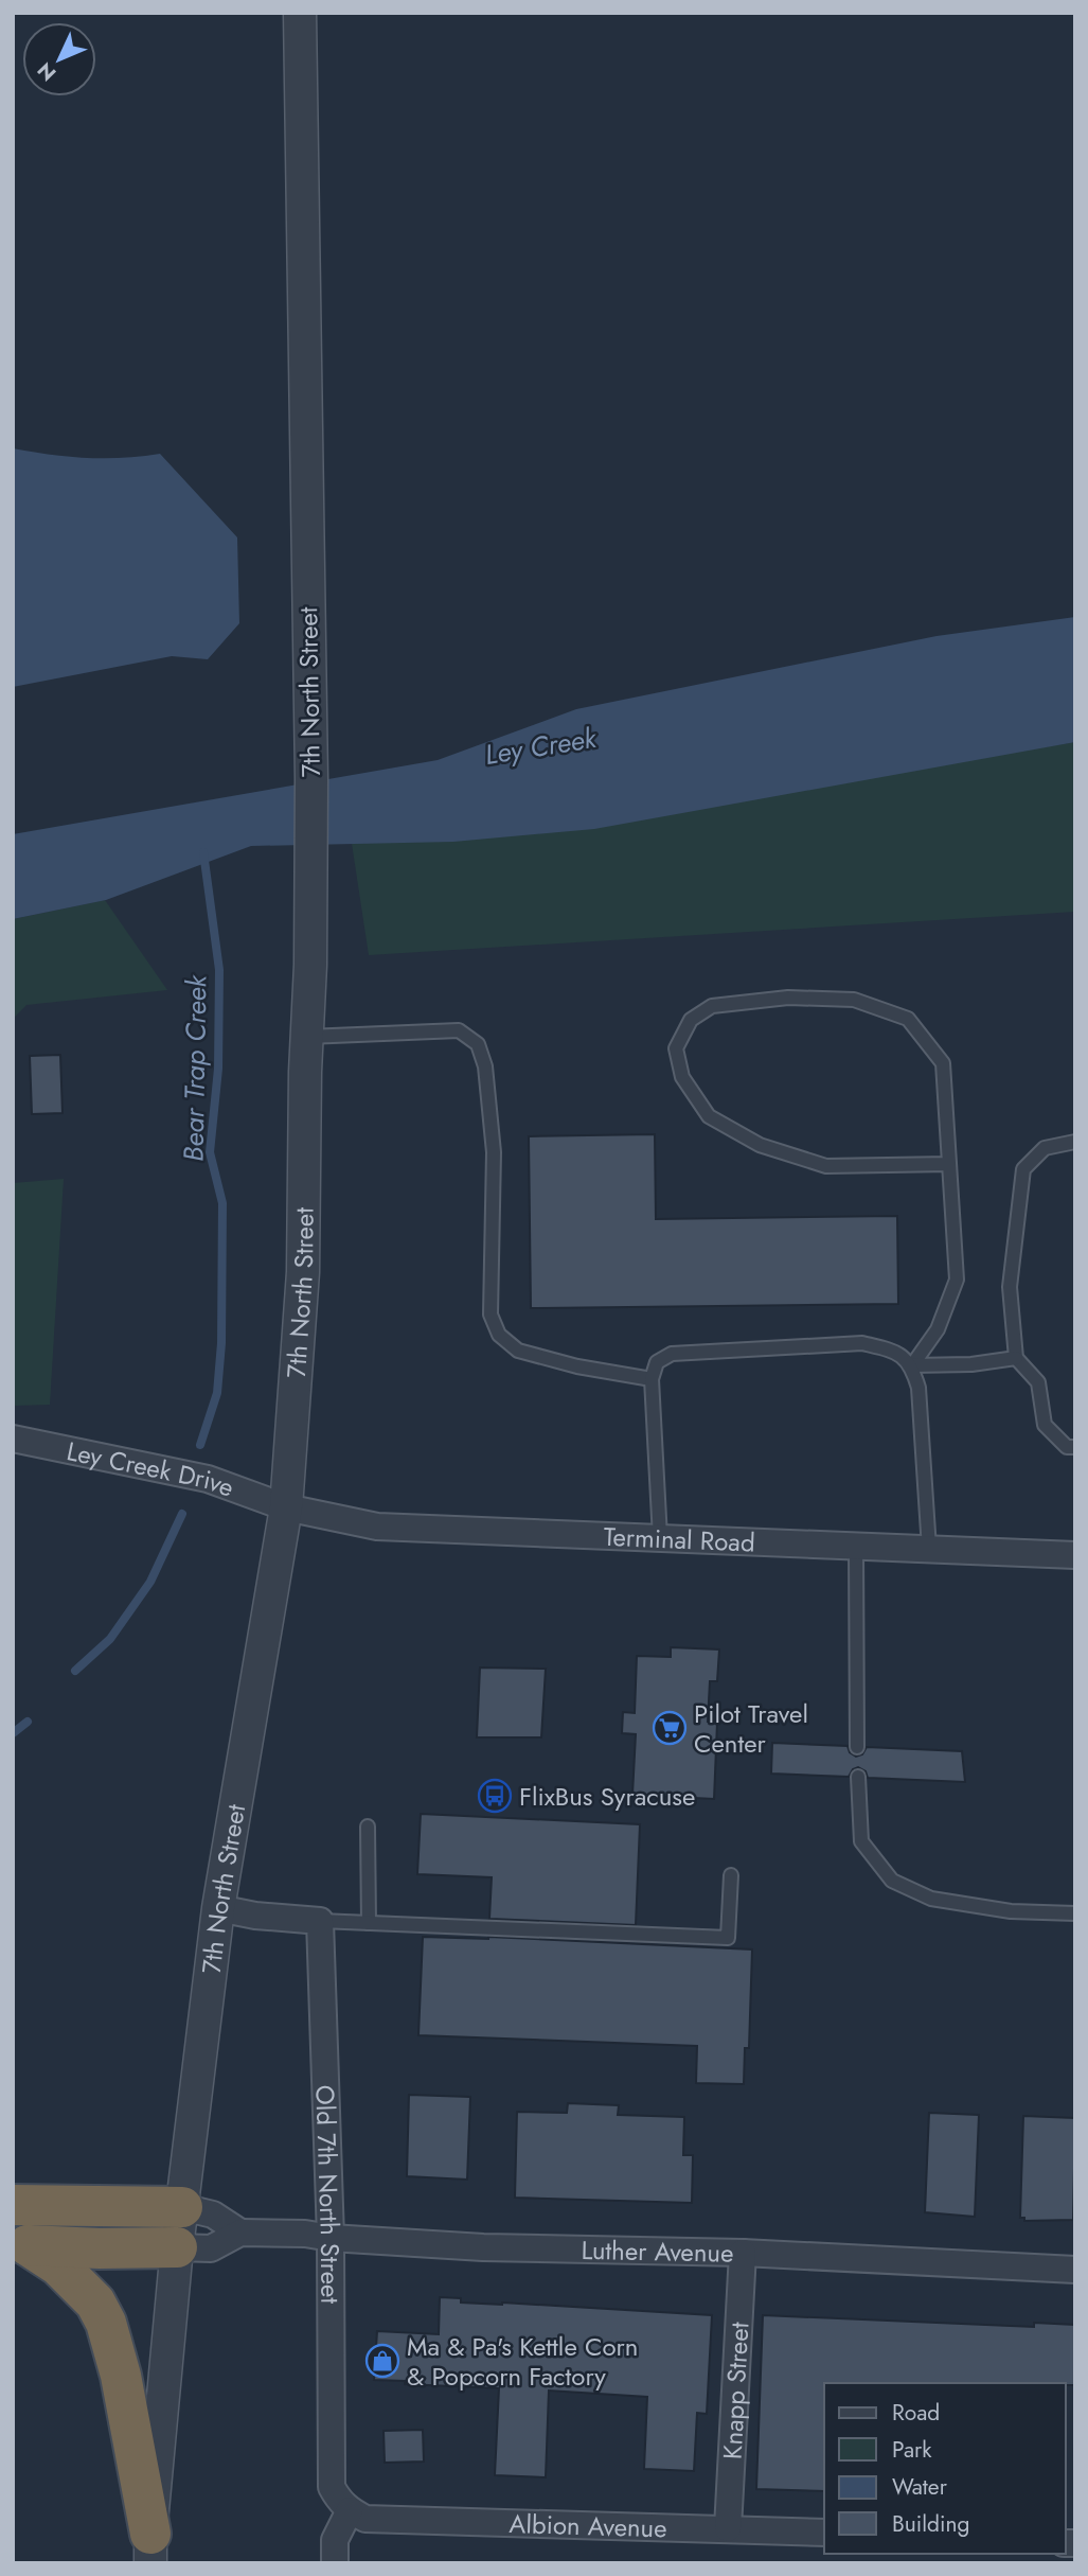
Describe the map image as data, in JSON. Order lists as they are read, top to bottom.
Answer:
{
  "streets": {
    "street": [
      "7th North Street",
      "Ley Creek Drive",
      "Terminal Road",
      "Old 7th North Street",
      "Luther Avenue",
      "Knapp Street",
      "Albion Avenue"
    ]
  },
  "crossings": [
    ["7th North Street", "Ley Creek Drive"],
    ["7th North Street", "Terminal Road"],
    ["7th North Street", "Luther Avenue"],
    ["Ley Creek Drive", "Terminal Road"],
    ["Old 7th North Street", "Luther Avenue"],
    ["Old 7th North Street", "Albion Avenue"],
    ["Luther Avenue", "Knapp Street"],
    ["Knapp Street", "Albion Avenue"]
  ],
  "water": ["Ley Creek", "Bear Trap Creek"],
  "places": {
    "supermarket": ["Pilot Travel Center"],
    "bus stop": ["FlixBus Syracuse"],
    "shop": ["Ma & Pa's Kettle Corn & Popcorn Factory"]
  },
  "legend": [
    "Road",
    "Park",
    "Water",
    "Building"
  ],
  "north": "bottom left"
}
